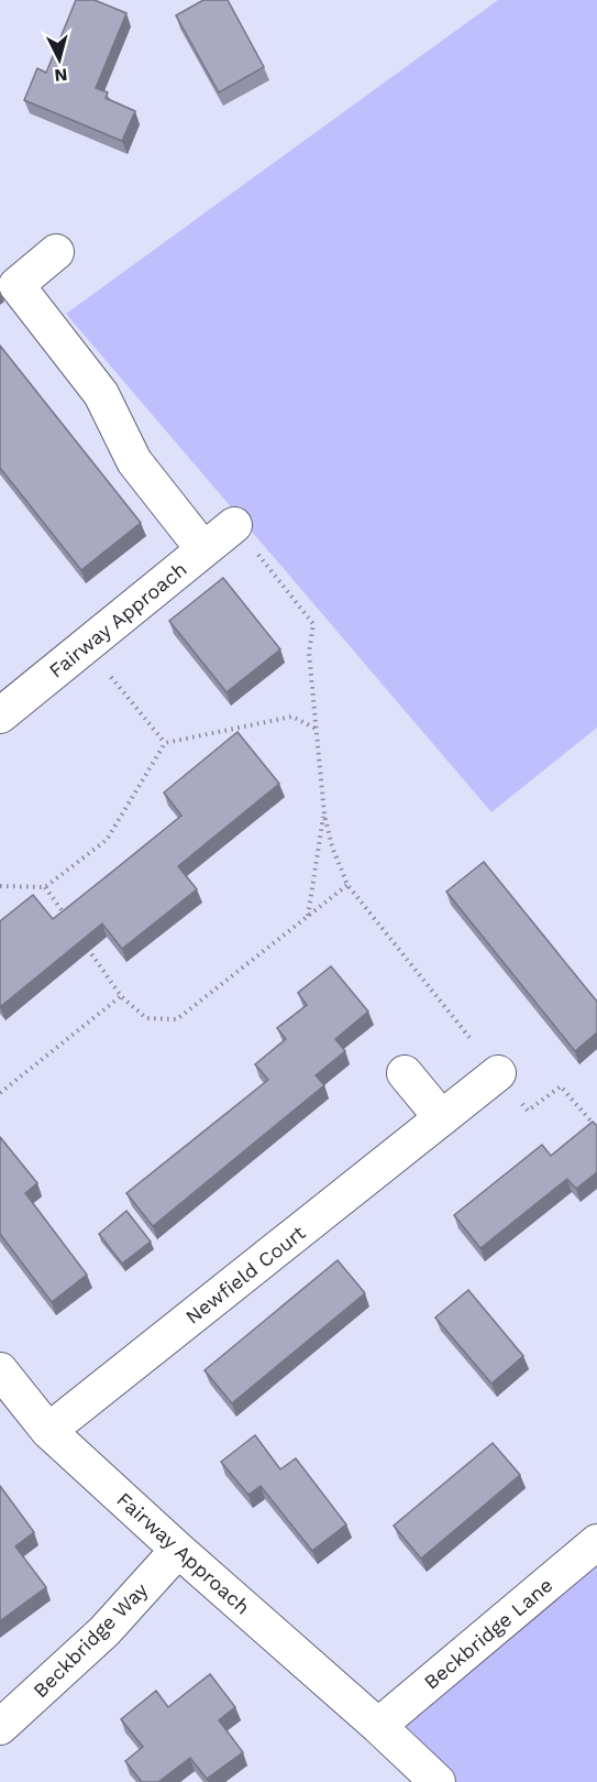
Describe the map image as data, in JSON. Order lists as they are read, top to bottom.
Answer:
{
  "streets": {
    "street": [
      "Fairway Approach",
      "Newfield Court",
      "Beckbridge Lane",
      "Beckbridge Way"
    ]
  },
  "crossings": [
    ["Fairway Approach", "Newfield Court"],
    ["Fairway Approach", "Beckbridge Lane"],
    ["Fairway Approach", "Beckbridge Way"]
  ],
  "north": "bottom"
}
